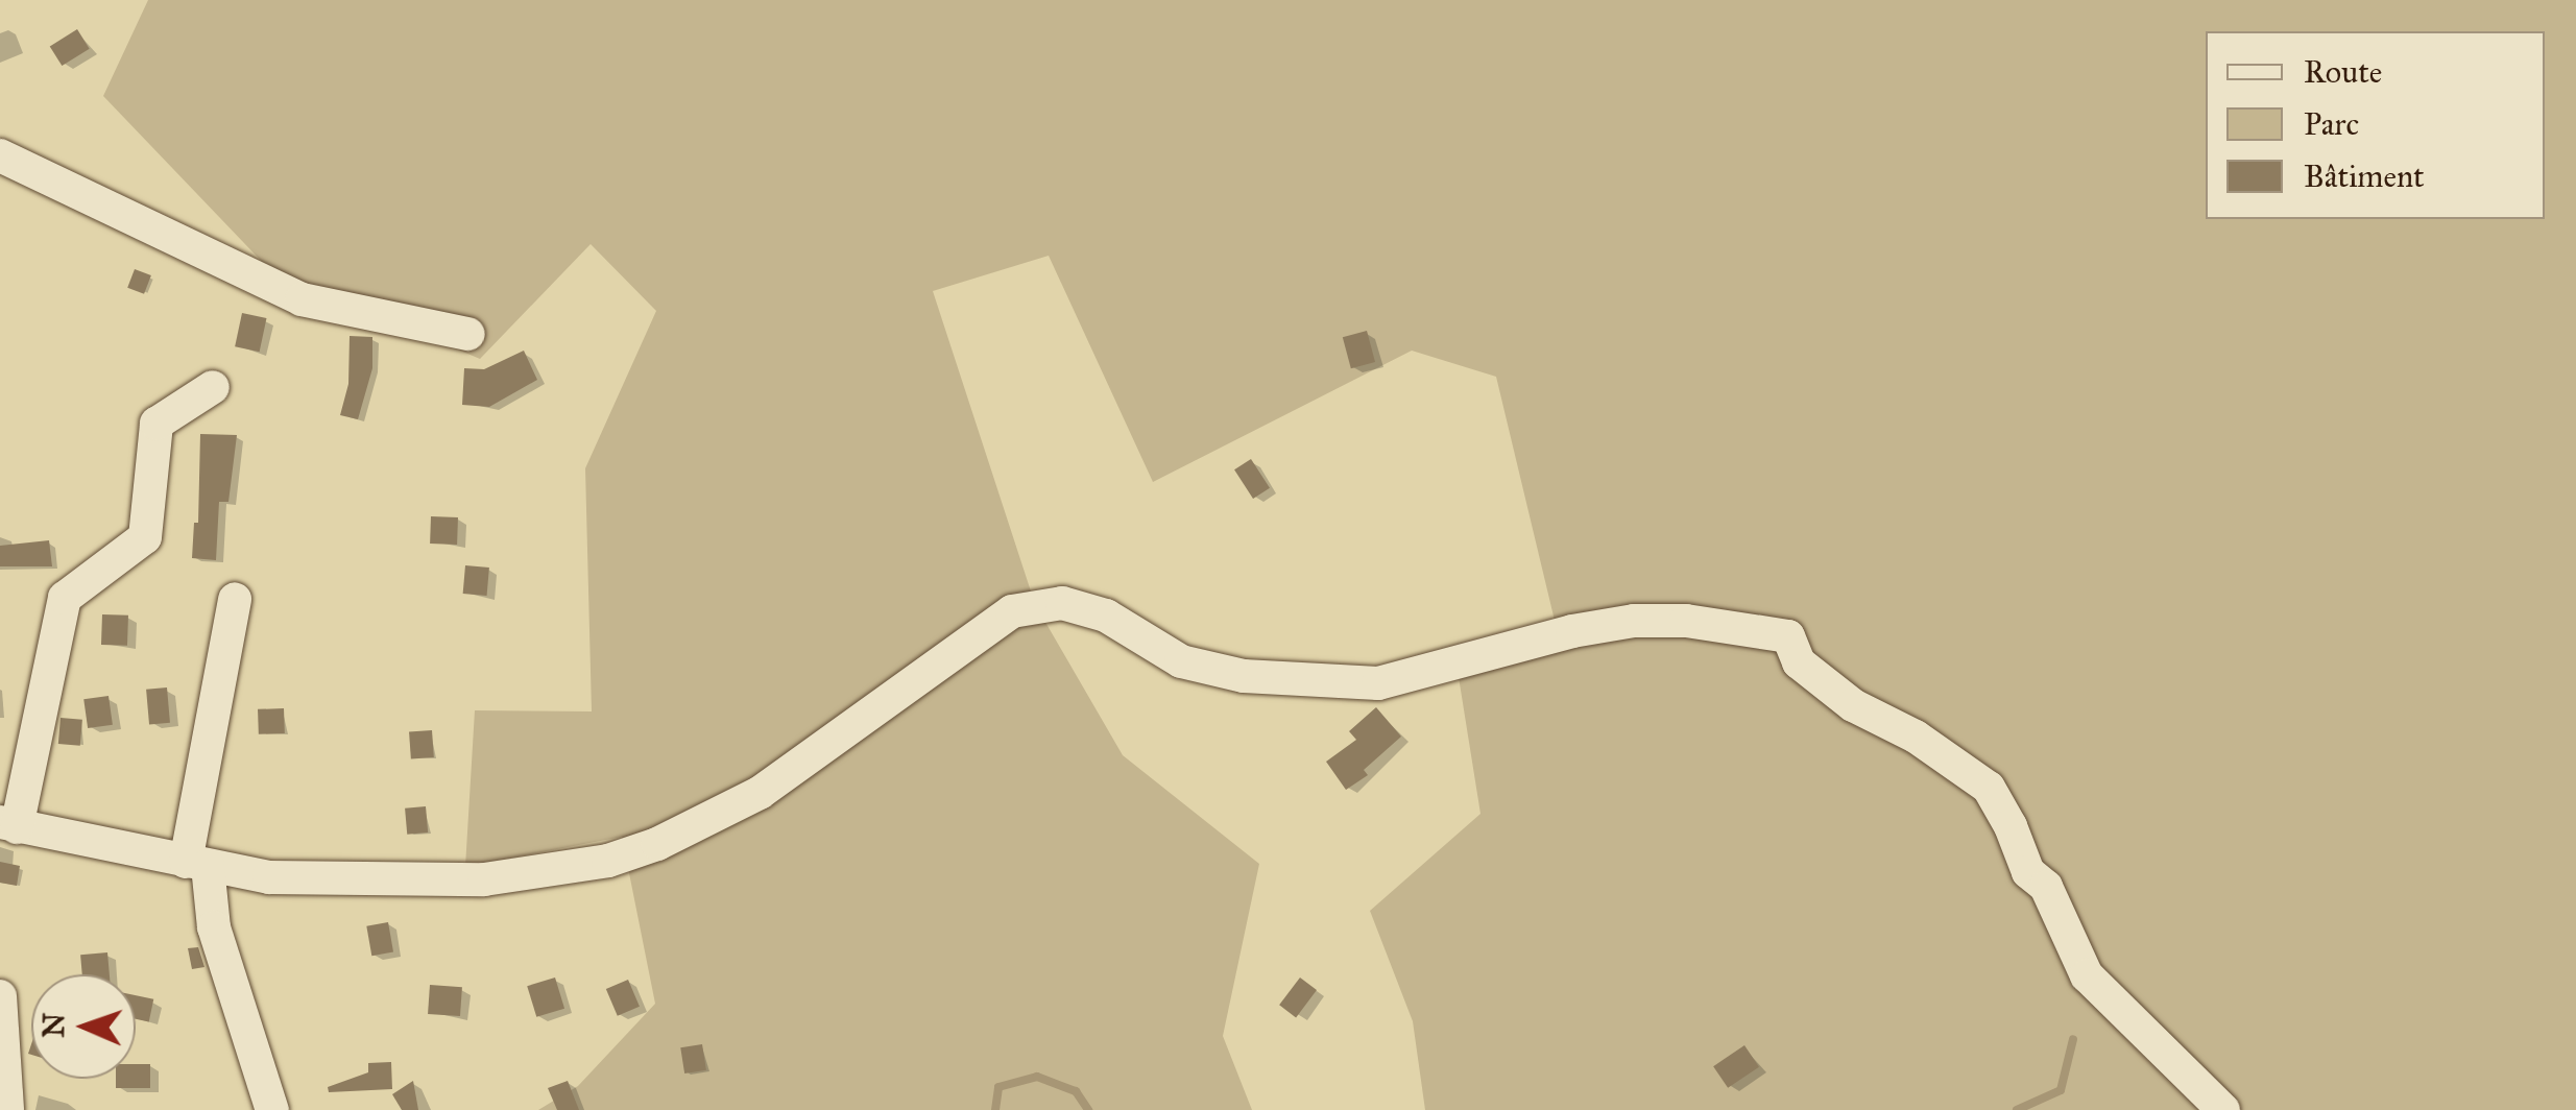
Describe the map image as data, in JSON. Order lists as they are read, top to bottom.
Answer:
{
  "legend": ["Route", "Parc", "Bâtiment"],
  "north": "left"
}
